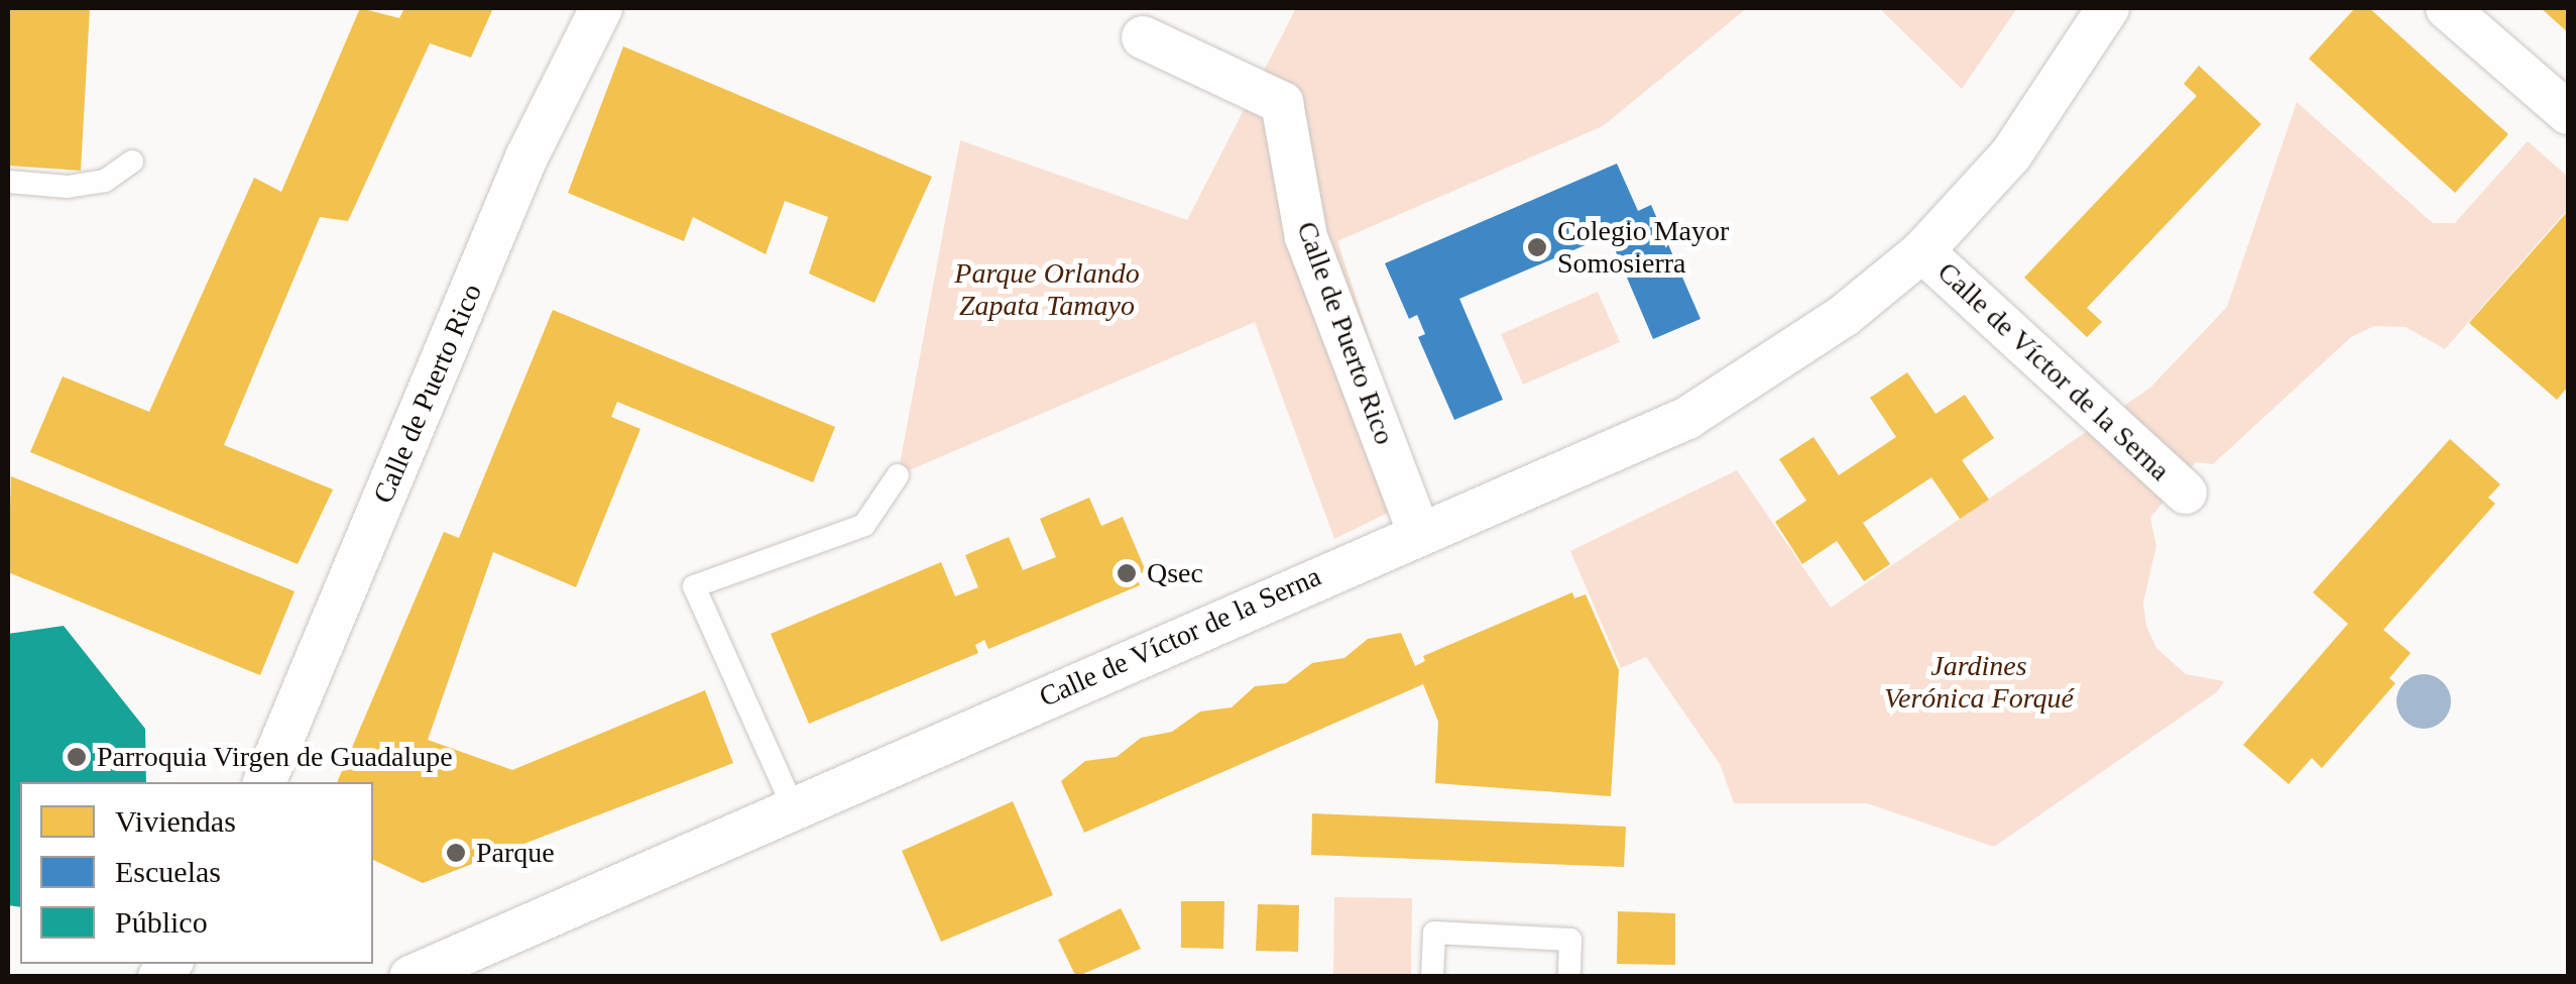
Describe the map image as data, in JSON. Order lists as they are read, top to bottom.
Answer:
{
  "streets": {
    "street": ["Calle de Puerto Rico", "Calle de Víctor de la Serna"]
  },
  "crossings": [
    ["Calle de Puerto Rico", "Calle de Víctor de la Serna"]
  ],
  "parks": ["Parque Orlando Zapata Tamayo", "Jardines Verónica Forqué"],
  "places": [
    "Colegio Mayor Somosierra",
    "Qsec",
    "Parroquia Virgen de Guadalupe",
    "Parque"
  ],
  "legend": ["Viviendas", "Escuelas", "Público"]
}
